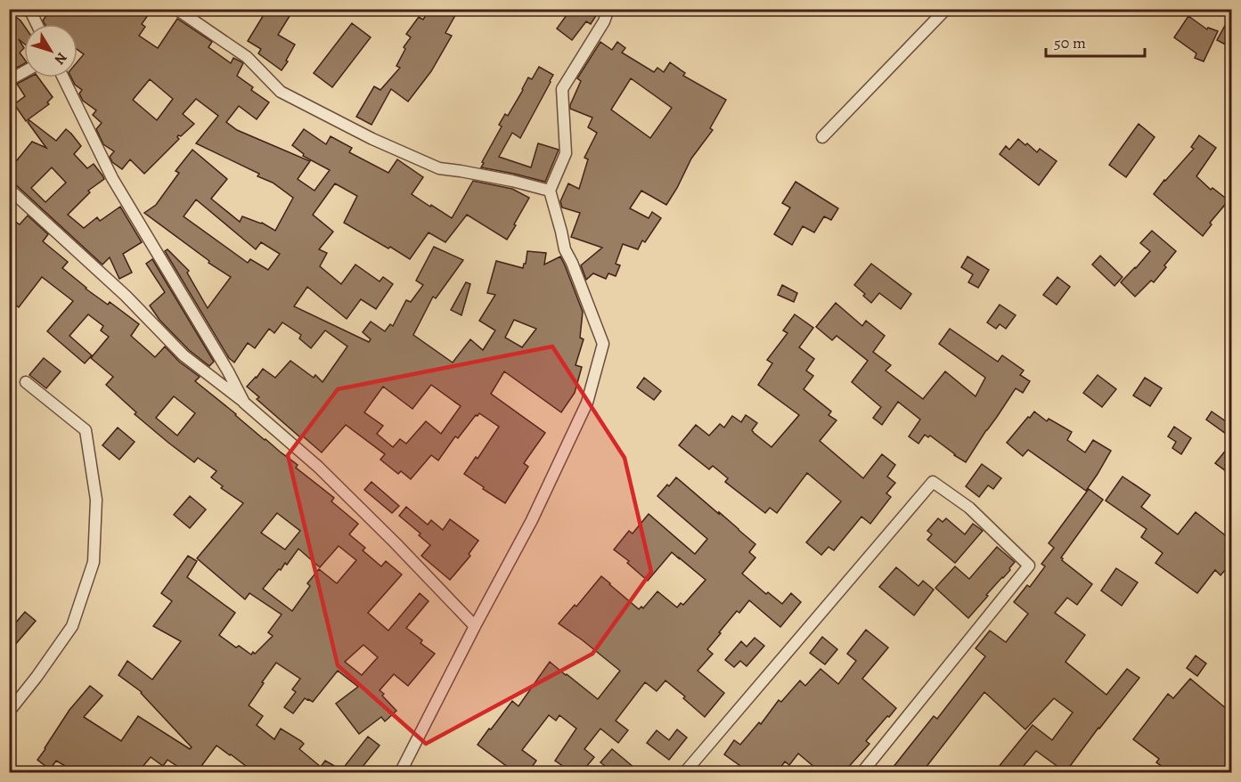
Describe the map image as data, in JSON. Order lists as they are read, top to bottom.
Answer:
{
  "scale_bar": "50 m",
  "north": "bottom right"
}
